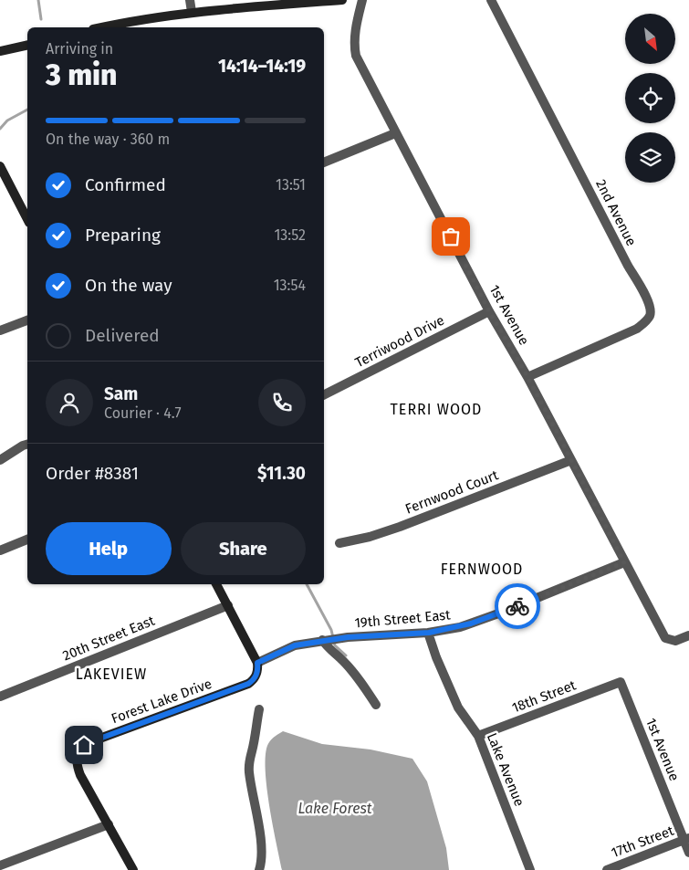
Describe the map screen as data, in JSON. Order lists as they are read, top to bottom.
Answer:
{
  "streets": {
    "street": [
      "2nd Avenue",
      "1st Avenue",
      "Terriwood Drive",
      "Fernwood Court",
      "19th Street East",
      "20th Street East",
      "18th Street",
      "Forest Lake Drive",
      "Lake Avenue",
      "17th Street"
    ]
  },
  "crossings": [
    ["2nd Avenue", "1st Avenue"],
    ["1st Avenue", "Terriwood Drive"],
    ["1st Avenue", "Fernwood Court"],
    ["1st Avenue", "19th Street East"],
    ["1st Avenue", "18th Street"],
    ["1st Avenue", "17th Street"],
    ["19th Street East", "Forest Lake Drive"],
    ["19th Street East", "Lake Avenue"],
    ["18th Street", "Lake Avenue"]
  ],
  "districts": ["TERRI WOOD", "FERNWOOD", "LAKEVIEW"],
  "water": ["Lake Forest"],
  "north": "bottom right",
  "page": {
    "heading": ["3 min", "Arriving in", "14:14–14:19"],
    "panel": [
      "Sam",
      "Courier · 4.7",
      "Order #8381",
      "$11.30"
    ],
    "bar": "On the way · 360 m",
    "list": [
      ["Confirmed", "13:51"],
      ["Preparing", "13:52"],
      ["On the way", "13:54"],
      "Delivered"
    ],
    "buttons": ["Help", "Share"]
  }
}
